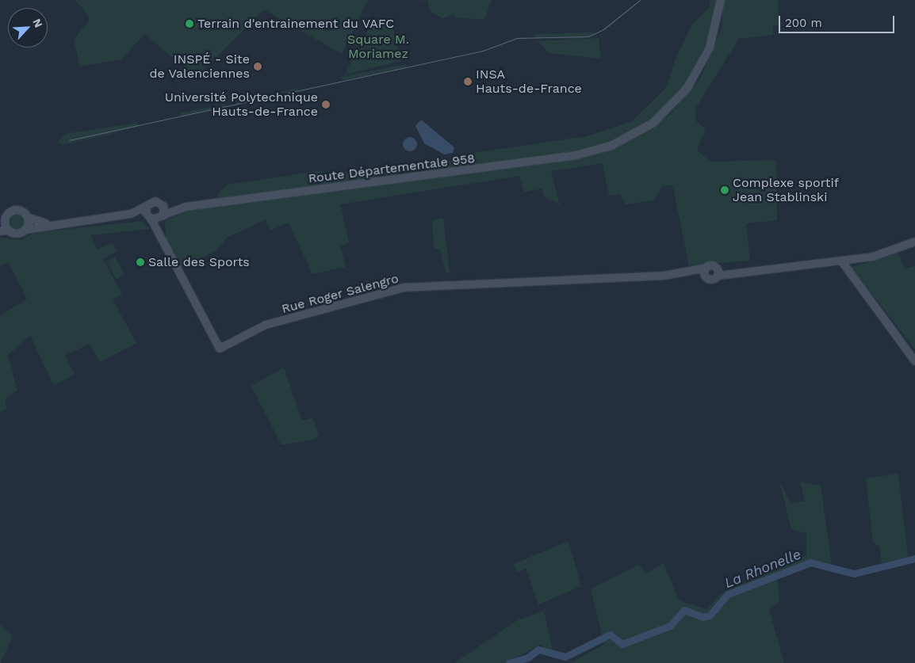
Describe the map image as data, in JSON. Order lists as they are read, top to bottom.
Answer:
{
  "streets": {
    "street": ["Route Départementale 958", "Rue Roger Salengro"]
  },
  "water": ["La Rhonelle"],
  "parks": ["Square M. Moriamez"],
  "places": [
    "Terrain d'entrainement du VAFC",
    "INSPÉ - Site de Valenciennes",
    "INSA Hauts-de-France",
    "Université Polytechnique Hauts-de-France",
    "Complexe sportif Jean Stablinski",
    "Salle des Sports"
  ],
  "scale_bar": "200 m",
  "north": "top right"
}
